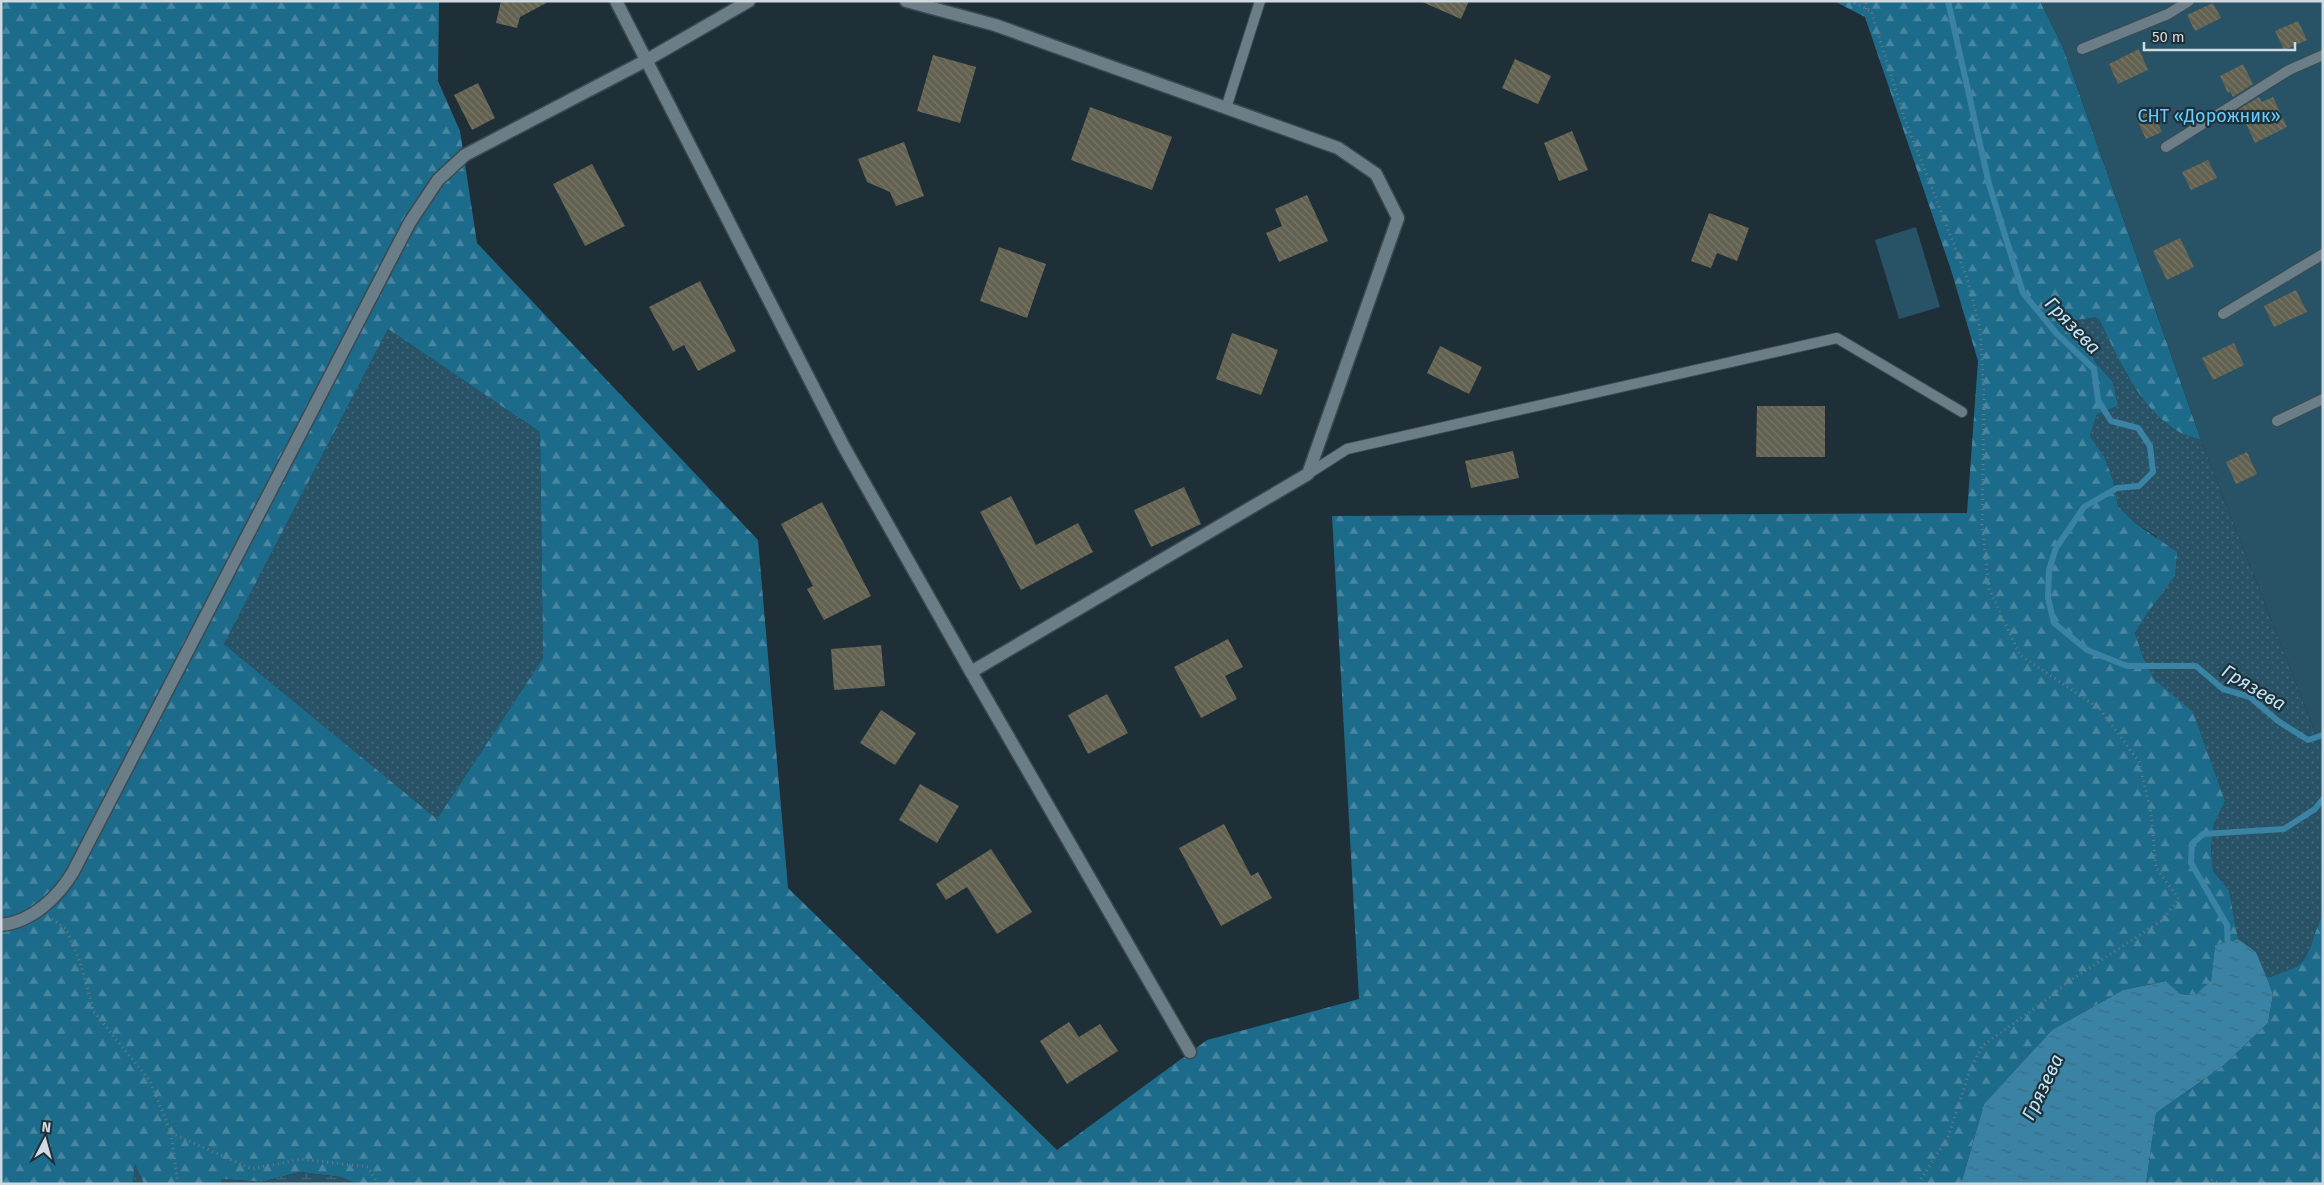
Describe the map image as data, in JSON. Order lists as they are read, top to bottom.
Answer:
{
  "water": ["Грязева"],
  "parks": ["СНТ «Дорожник»"],
  "scale_bar": "50 m",
  "north": "top"
}
